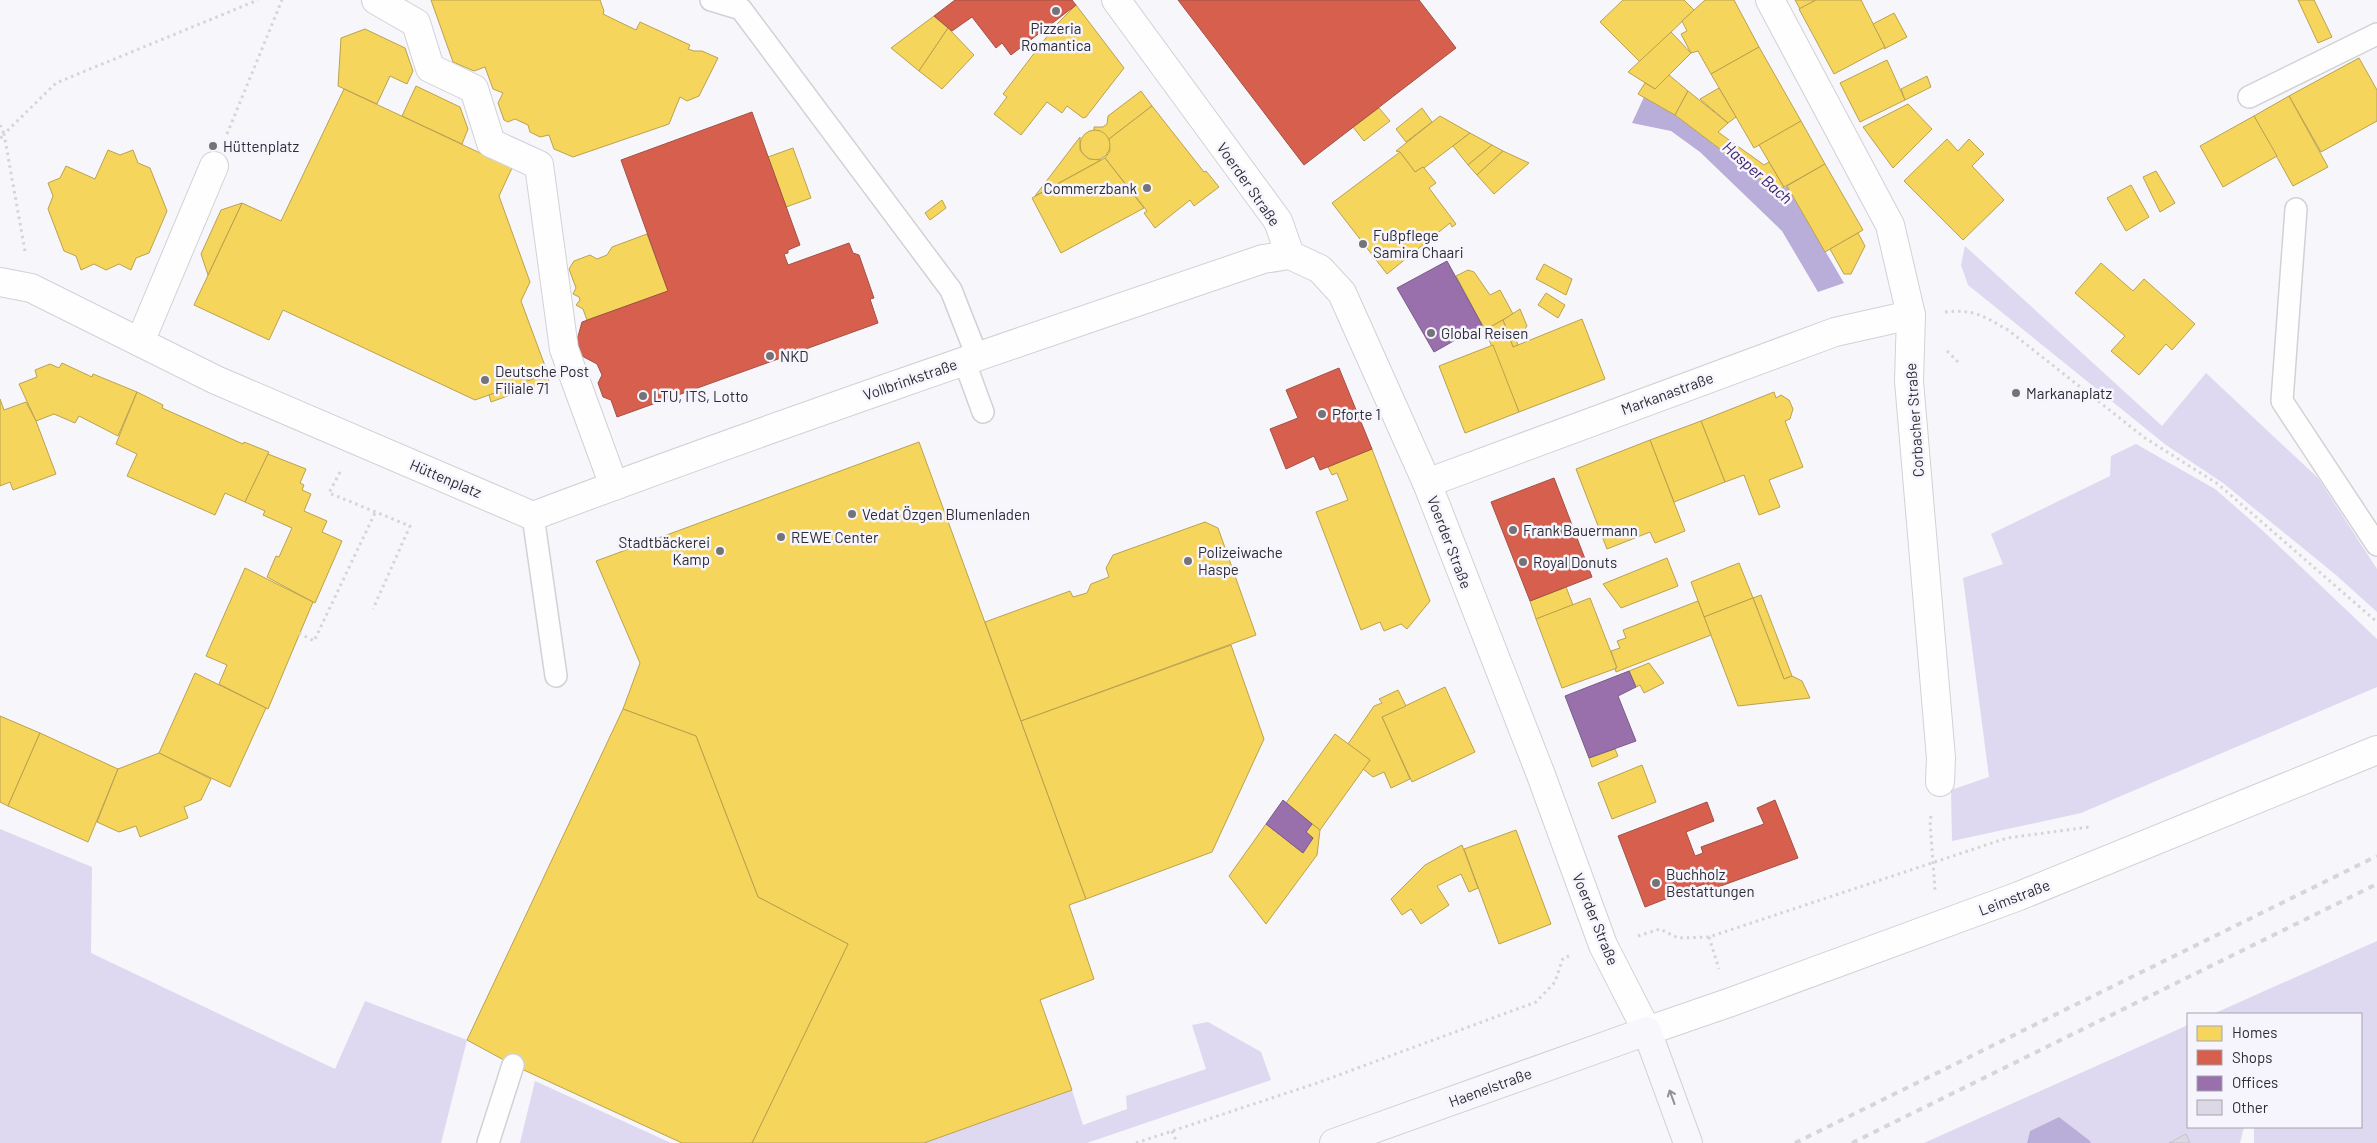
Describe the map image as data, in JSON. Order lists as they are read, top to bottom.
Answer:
{
  "streets": {
    "main road": ["Voerder Straße", "Haenelstraße"],
    "street": [
      "Vollbrinkstraße",
      "Markanastraße",
      "Corbacher Straße",
      "Hüttenplatz",
      "Leimstraße"
    ]
  },
  "crossings": [
    ["Voerder Straße", "Vollbrinkstraße"],
    ["Voerder Straße", "Markanastraße"],
    ["Voerder Straße", "Leimstraße"],
    ["Voerder Straße", "Haenelstraße"],
    ["Vollbrinkstraße", "Hüttenplatz"],
    ["Markanastraße", "Corbacher Straße"],
    ["Leimstraße", "Haenelstraße"]
  ],
  "water": ["Hasper Bach"],
  "places": [
    "Pizzeria Romantica",
    "Hüttenplatz",
    "Commerzbank",
    "Fußpflege Samira Chaari",
    "Global Reisen",
    "NKD",
    "Deutsche Post Filiale 71",
    "Markanaplatz",
    "LTU, ITS, Lotto",
    "Pforte 1",
    "Vedat Özgen Blumenladen",
    "Frank Bauermann",
    "REWE Center",
    "Stadtbäckerei Kamp",
    "Polizeiwache Haspe",
    "Royal Donuts",
    "Buchholz Bestattungen"
  ],
  "legend": [
    "Homes",
    "Shops",
    "Offices",
    "Other"
  ]
}
